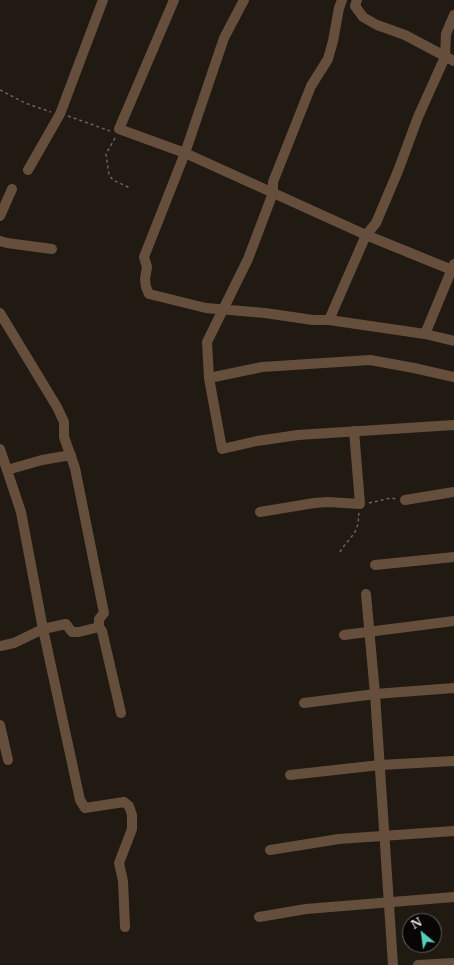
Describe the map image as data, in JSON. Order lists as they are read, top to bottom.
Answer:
{
  "north": "top left"
}
